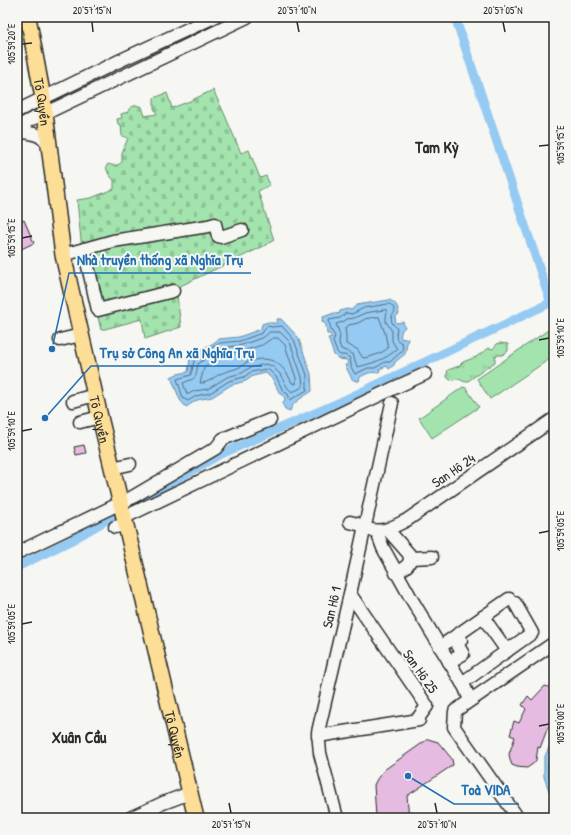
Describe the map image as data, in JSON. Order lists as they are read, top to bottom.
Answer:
{
  "streets": {
    "main road": ["Tô Quyền"],
    "street": ["San Hô 24", "San Hô 1", "San Hô 25"]
  },
  "crossings": [
    ["San Hô 1", "San Hô 25"]
  ],
  "districts": ["Tam Kỳ", "Xuân Cầu"],
  "places": ["Nhà truyền thống xã Nghĩa Trụ", "Trụ sở Công An xã Nghĩa Trụ", "Toà VIDA"],
  "coordinates": [
    "20°57'15\"N",
    "20°57'10\"N",
    "20°57'05\"N",
    "105°59'20\"E",
    "105°59'15\"E",
    "105°59'10\"E",
    "105°59'05\"E",
    "105°59'00\"E"
  ]
}
